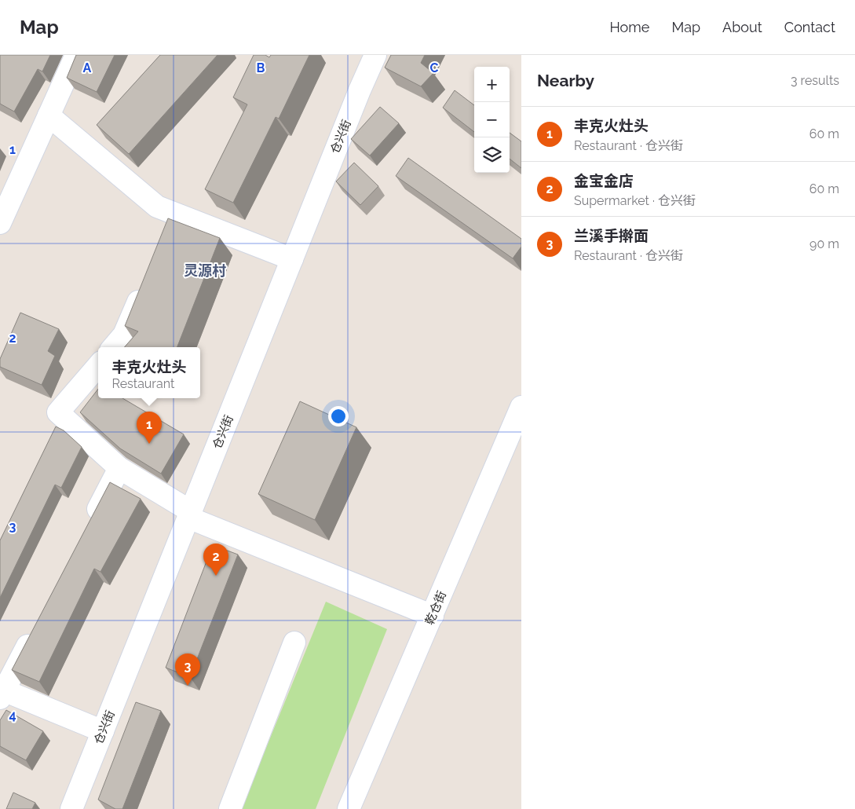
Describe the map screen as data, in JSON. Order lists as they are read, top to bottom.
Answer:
{
  "streets": {
    "street": ["仓兴街", "乾仓街"]
  },
  "districts": ["灵源村"],
  "page": {
    "header": "Map",
    "nav": [
      "Home",
      "Map",
      "About",
      "Contact"
    ],
    "heading": ["Nearby", "3 results"],
    "map_buttons": ["+", "−"],
    "list": [
      {
        "mark": "1",
        "name": "丰克火灶头",
        "note": "Restaurant · 仓兴街",
        "value": "60 m"
      },
      {
        "mark": "2",
        "name": "金宝金店",
        "note": "Supermarket · 仓兴街",
        "value": "60 m"
      },
      {
        "mark": "3",
        "name": "兰溪手擀面",
        "note": "Restaurant · 仓兴街",
        "value": "90 m"
      }
    ],
    "popup": ["丰克火灶头", "Restaurant"],
    "pins": ["1", "2", "3"]
  },
  "grid": {
    "columns": ["A", "B", "C"],
    "rows": [
      "1",
      "2",
      "3",
      "4"
    ]
  }
}
